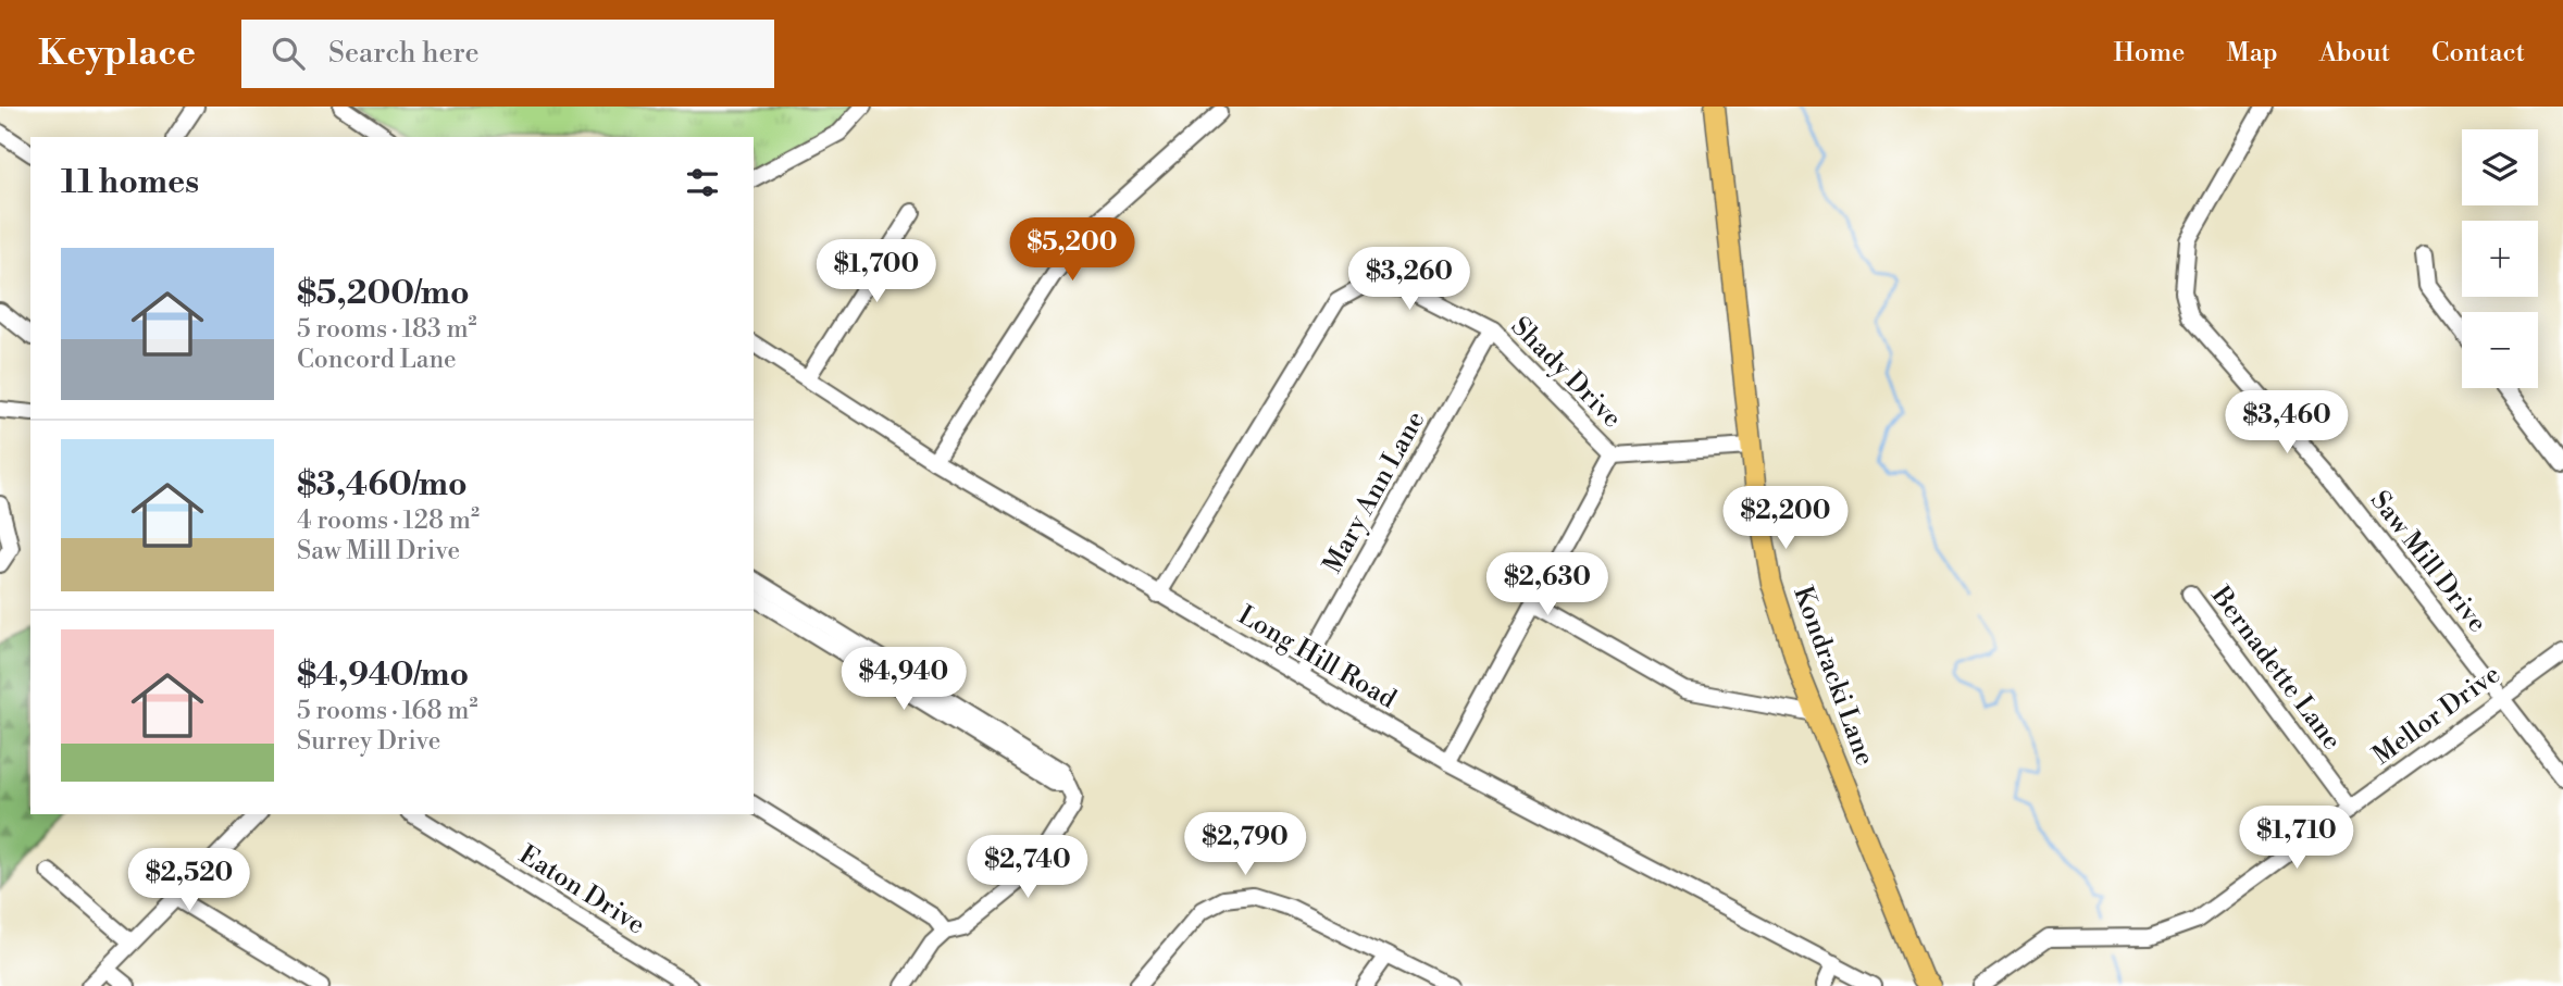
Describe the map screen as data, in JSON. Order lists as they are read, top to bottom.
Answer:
{
  "streets": {
    "main road": ["Kondracki Lane"],
    "street": [
      "Shady Drive",
      "Mary Ann Lane",
      "Saw Mill Drive",
      "Long Hill Road",
      "Bernadette Lane",
      "Mellor Drive",
      "Eaton Drive"
    ]
  },
  "crossings": [
    ["Shady Drive", "Mary Ann Lane"],
    ["Shady Drive", "Long Hill Road"],
    ["Shady Drive", "Kondracki Lane"],
    ["Mary Ann Lane", "Long Hill Road"],
    ["Saw Mill Drive", "Mellor Drive"],
    ["Bernadette Lane", "Mellor Drive"]
  ],
  "page": {
    "header": "Keyplace",
    "search": "Search here",
    "nav": [
      "Home",
      "Map",
      "About",
      "Contact"
    ],
    "map_buttons": ["+", "−"],
    "heading": "11 homes",
    "price": [
      "$5,200",
      "$1,700",
      "$3,260",
      "$3,460",
      "$2,200",
      "$2,630",
      "$4,940",
      "$1,710",
      "$2,790",
      "$2,740",
      "$2,520"
    ],
    "list": [
      {
        "name": "$5,200/mo",
        "note": "5 rooms · 183 m² · Concord Lane"
      },
      {
        "name": "$3,460/mo",
        "note": "4 rooms · 128 m² · Saw Mill Drive"
      },
      {
        "name": "$4,940/mo",
        "note": "5 rooms · 168 m² · Surrey Drive"
      }
    ]
  }
}
